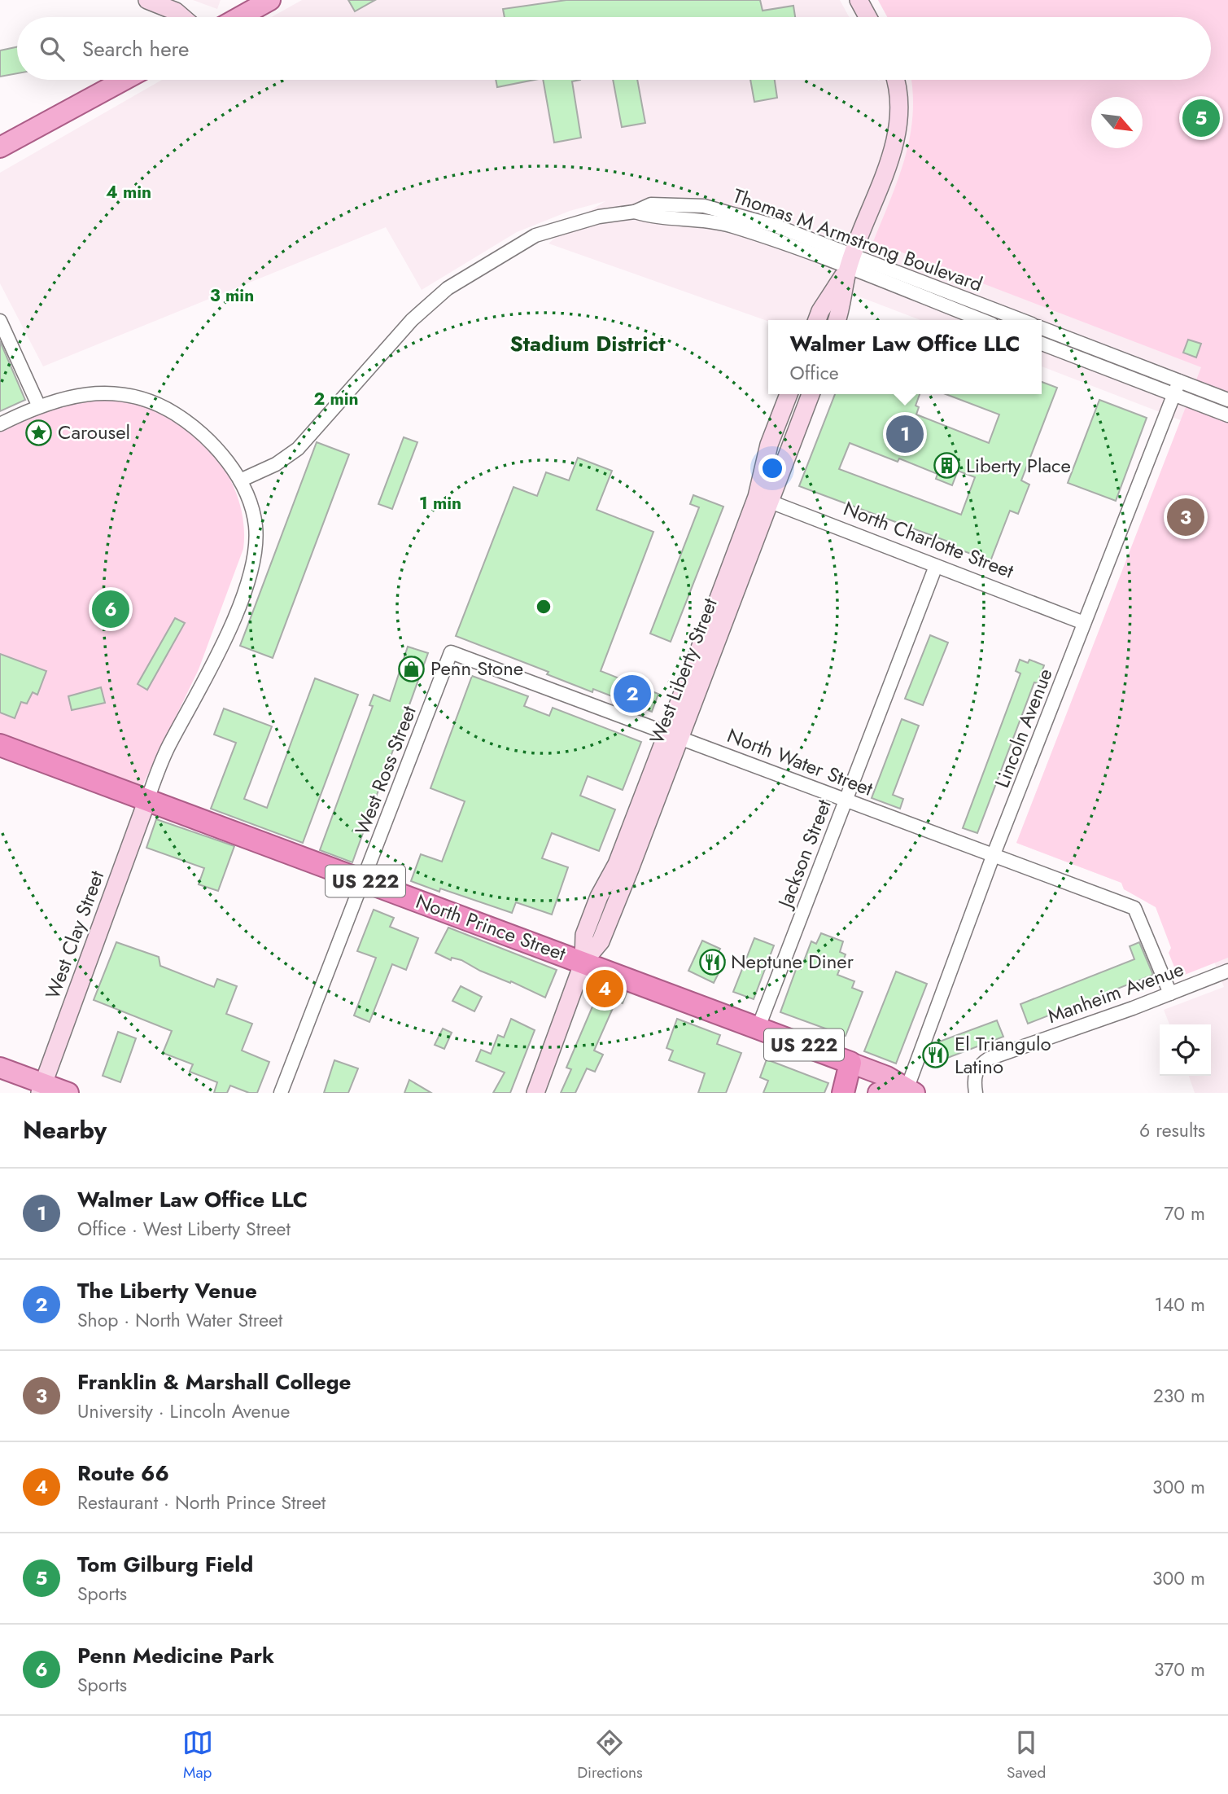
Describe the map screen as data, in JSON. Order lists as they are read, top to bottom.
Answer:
{
  "streets": {
    "highway": ["US 222", "North Prince Street"],
    "main road": ["West Liberty Street", "West Clay Street"],
    "street": [
      "Thomas M Armstrong Boulevard",
      "North Charlotte Street",
      "Lincoln Avenue",
      "North Water Street",
      "West Ross Street",
      "Jackson Street",
      "Manheim Avenue"
    ]
  },
  "crossings": [
    ["North Charlotte Street", "West Liberty Street"],
    ["North Charlotte Street", "Lincoln Avenue"],
    ["North Charlotte Street", "Jackson Street"],
    ["West Liberty Street", "North Water Street"],
    ["West Liberty Street", "North Prince Street"],
    ["Lincoln Avenue", "North Water Street"],
    ["Lincoln Avenue", "North Prince Street"],
    ["North Water Street", "West Ross Street"],
    ["North Water Street", "Jackson Street"],
    ["North Water Street", "Manheim Avenue"],
    ["West Ross Street", "North Prince Street"],
    ["Jackson Street", "North Prince Street"],
    ["US 222", "North Prince Street"],
    ["North Prince Street", "West Clay Street"]
  ],
  "districts": ["Stadium District"],
  "places": {
    "place": ["Carousel"],
    "building": ["Liberty Place"],
    "shop": ["Penn Stone"],
    "restaurant": ["Neptune Diner", "El Triangulo Latino"]
  },
  "north": "bottom right",
  "page": {
    "search": "Search here",
    "pins": [
      "5",
      "1",
      "3",
      "6",
      "2",
      "4"
    ],
    "popup": ["Walmer Law Office LLC", "Office"],
    "heading": ["Nearby", "6 results"],
    "list": [
      {
        "mark": "1",
        "name": "Walmer Law Office LLC",
        "note": "Office · West Liberty Street",
        "value": "70 m"
      },
      {
        "mark": "2",
        "name": "The Liberty Venue",
        "note": "Shop · North Water Street",
        "value": "140 m"
      },
      {
        "mark": "3",
        "name": "Franklin & Marshall College",
        "note": "University · Lincoln Avenue",
        "value": "230 m"
      },
      {
        "mark": "4",
        "name": "Route 66",
        "note": "Restaurant · North Prince Street",
        "value": "300 m"
      },
      {
        "mark": "5",
        "name": "Tom Gilburg Field",
        "note": "Sports",
        "value": "300 m"
      },
      {
        "mark": "6",
        "name": "Penn Medicine Park",
        "note": "Sports",
        "value": "370 m"
      }
    ],
    "nav": ["Map", "Directions", "Saved"]
  },
  "rings": [
    "4 min",
    "3 min",
    "2 min",
    "1 min"
  ]
}
